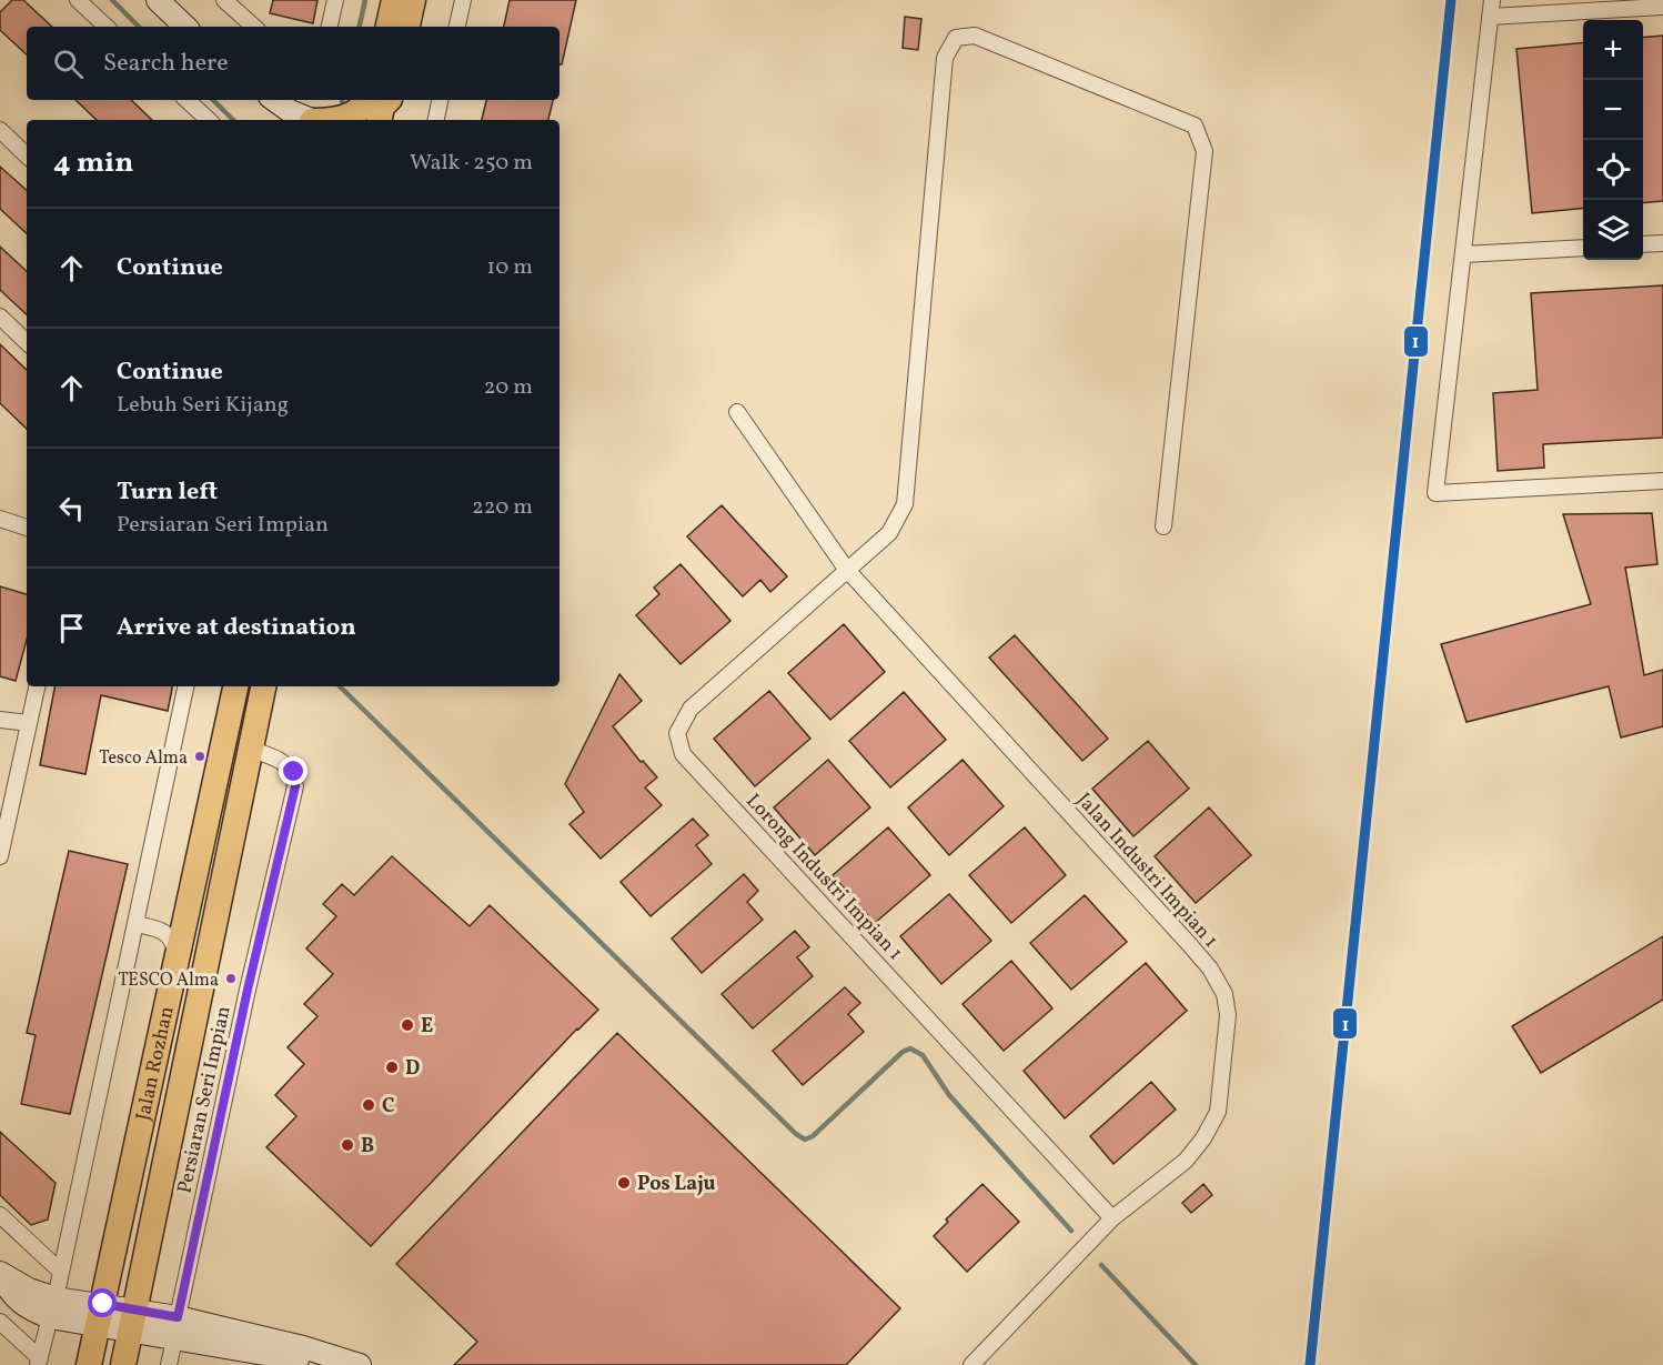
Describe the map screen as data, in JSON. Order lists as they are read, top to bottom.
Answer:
{
  "streets": {
    "main road": ["Jalan Rozhan"],
    "street": ["Jalan Industri Impian 1", "Lorong Industri Impian 1", "Persiaran Seri Impian"]
  },
  "crossings": [
    ["Jalan Industri Impian 1", "Lorong Industri Impian 1"],
    ["Jalan Rozhan", "Persiaran Seri Impian"]
  ],
  "places": [
    "Tesco Alma",
    "TESCO Alma",
    "E",
    "D",
    "C",
    "B",
    "Pos Laju"
  ],
  "lines": ["rail line 1"],
  "page": {
    "map_buttons": ["+", "−"],
    "search": "Search here",
    "heading": ["4 min", "Walk · 250 m"],
    "list": [
      ["Continue", "10 m"],
      ["Continue", "Lebuh Seri Kijang", "20 m"],
      ["Turn left", "Persiaran Seri Impian", "220 m"],
      "Arrive at destination"
    ]
  }
}
